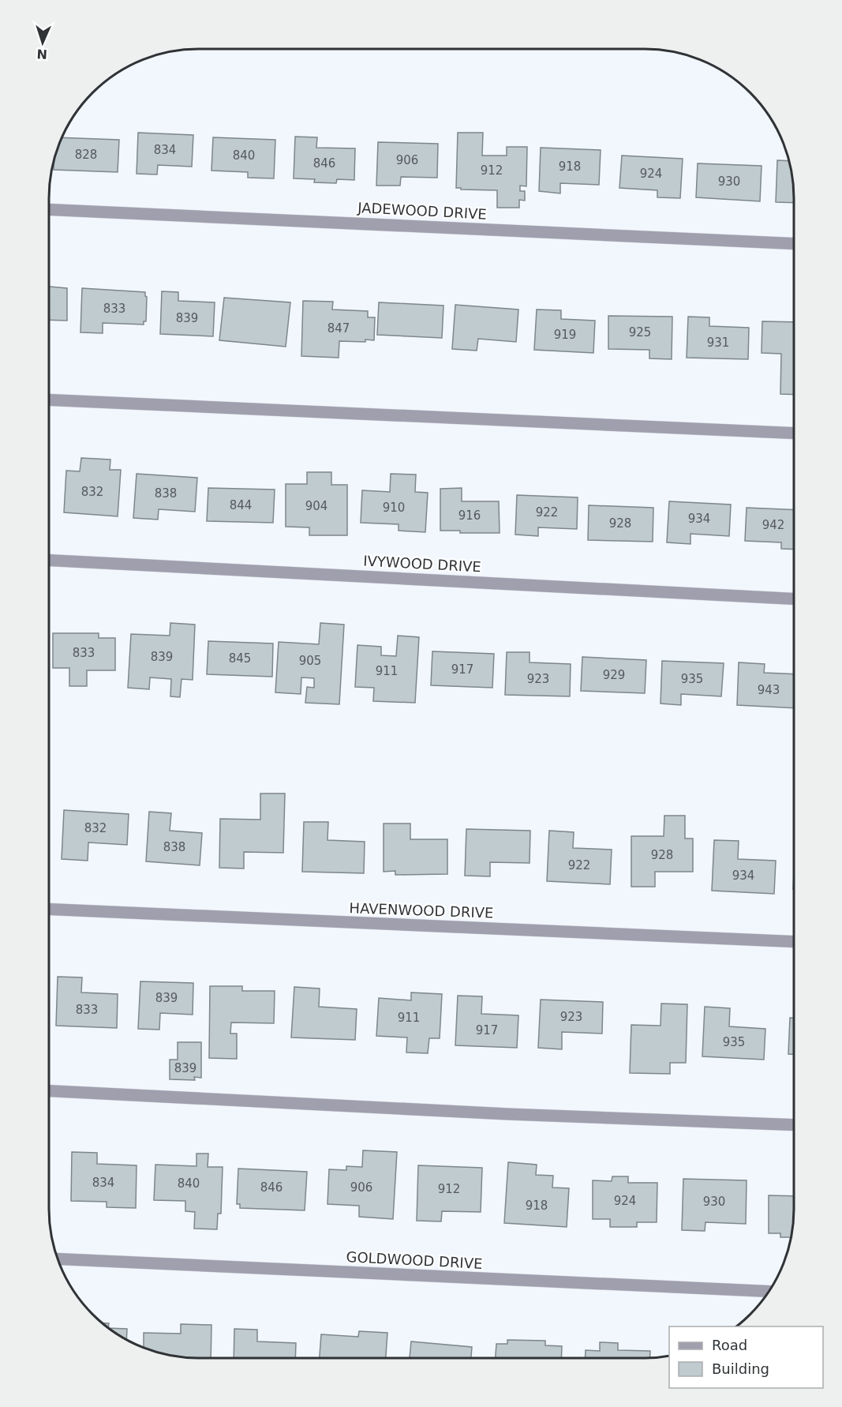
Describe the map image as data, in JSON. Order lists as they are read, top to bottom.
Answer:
{
  "streets": {
    "street": [
      "JADEWOOD DRIVE",
      "IVYWOOD DRIVE",
      "HAVENWOOD DRIVE",
      "GOLDWOOD DRIVE"
    ]
  },
  "house_numbers": [
    "834",
    "828",
    "840",
    "906",
    "846",
    "918",
    "912",
    "924",
    "930",
    "833",
    "839",
    "847",
    "925",
    "919",
    "931",
    "832",
    "838",
    "844",
    "904",
    "910",
    "922",
    "916",
    "934",
    "928",
    "942",
    "833",
    "839",
    "845",
    "905",
    "917",
    "911",
    "929",
    "923",
    "935",
    "943",
    "832",
    "838",
    "928",
    "922",
    "934",
    "839",
    "833",
    "923",
    "911",
    "917",
    "935",
    "839",
    "834",
    "840",
    "846",
    "906",
    "912",
    "924",
    "930",
    "918"
  ],
  "legend": ["Road", "Building"],
  "north": "bottom"
}
